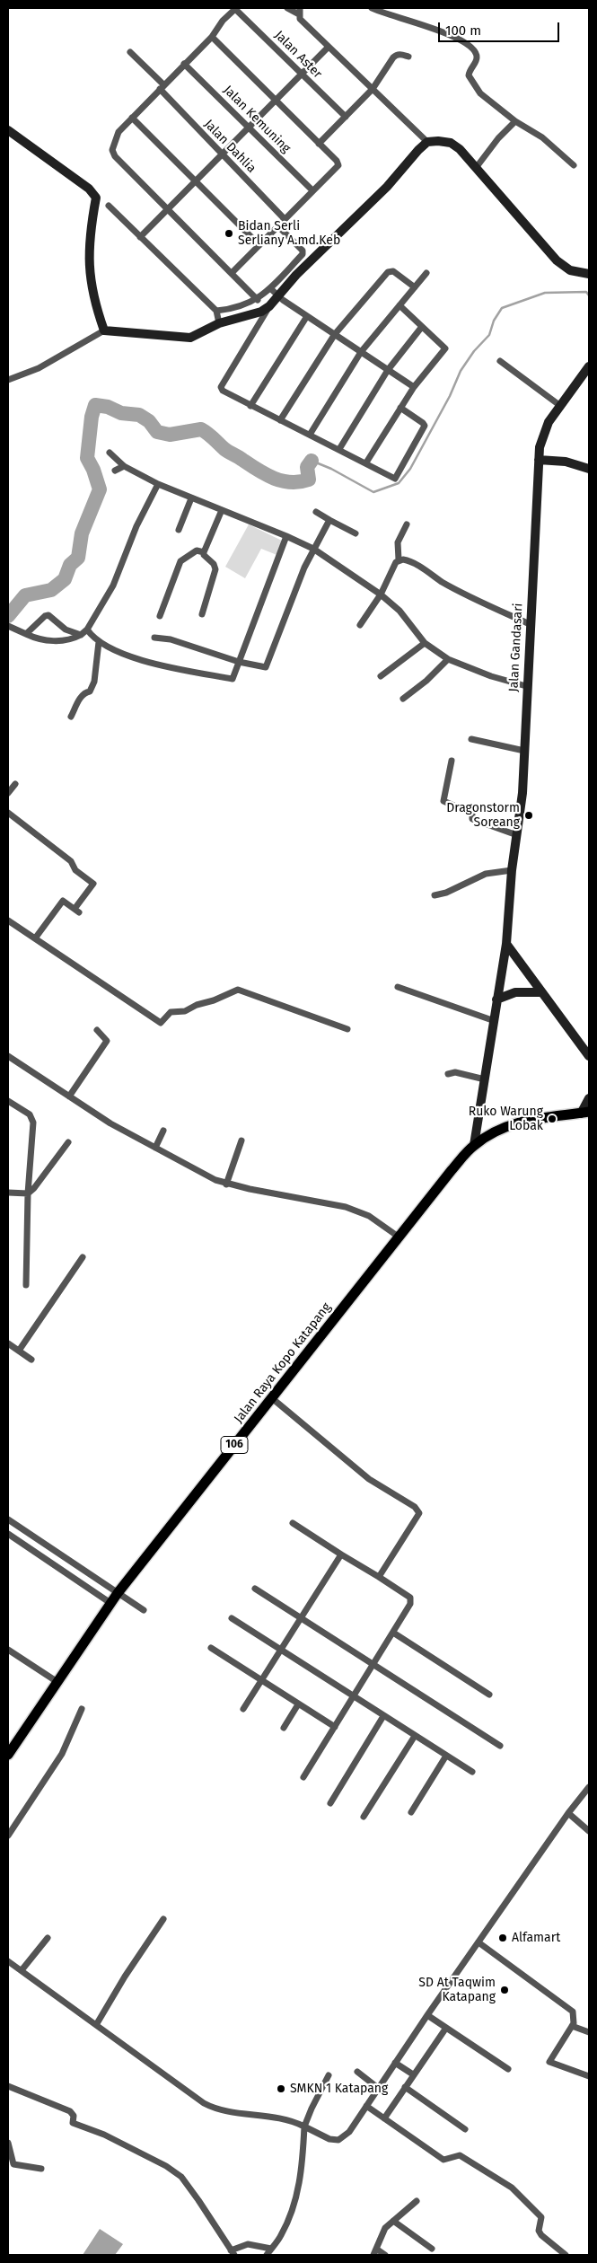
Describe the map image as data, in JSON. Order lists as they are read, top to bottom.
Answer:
{
  "streets": {
    "main road": ["Jalan Raya Kopo Katapang", "106"],
    "street": [
      "Jalan Aster",
      "Jalan Kemuning",
      "Jalan Dahlia",
      "Jalan Gandasari"
    ]
  },
  "crossings": [
    ["Jalan Gandasari", "Jalan Raya Kopo Katapang"],
    ["Jalan Gandasari", "106"],
    ["Jalan Raya Kopo Katapang", "106"]
  ],
  "places": [
    "Bidan Serli Serliany A.md.Keb",
    "Dragonstorm Soreang",
    "Ruko Warung Lobak",
    "Alfamart",
    "SD At Taqwim Katapang",
    "SMKN 1 Katapang"
  ],
  "scale_bar": "100 m"
}
